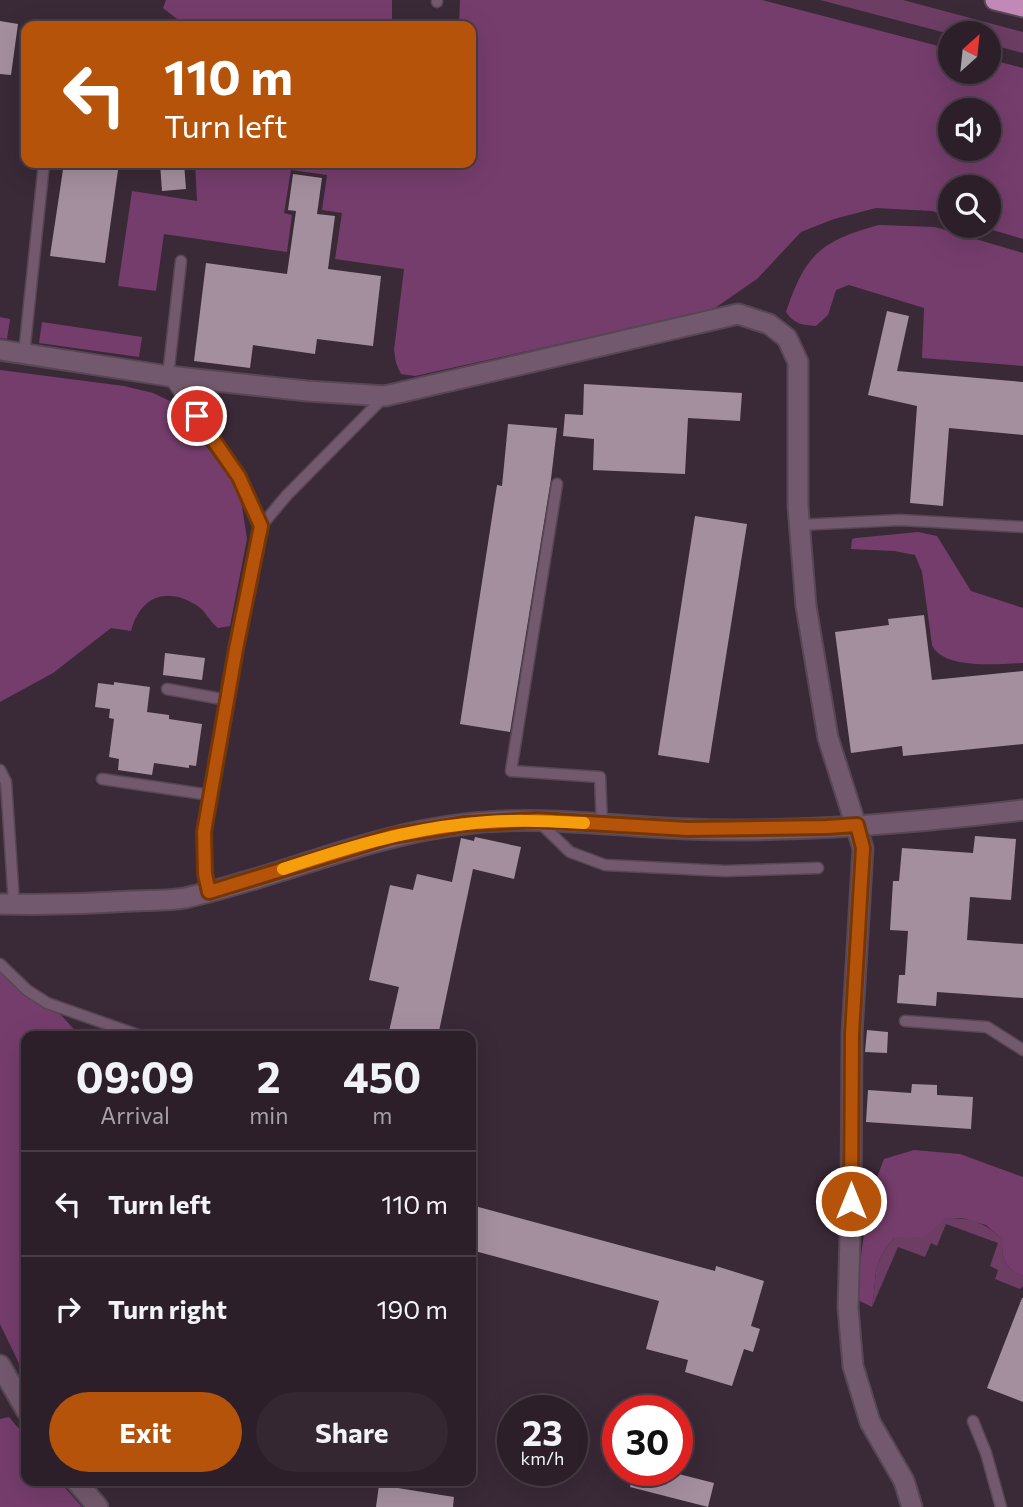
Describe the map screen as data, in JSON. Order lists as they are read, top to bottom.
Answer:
{
  "north": "top right",
  "page": {
    "turn": ["110 m", "Turn left"],
    "eta": [
      "09:09",
      "Arrival",
      "2",
      "min",
      "450",
      "m"
    ],
    "list": [
      {
        "name": "Turn left",
        "value": "110 m"
      },
      {
        "name": "Turn right",
        "value": "190 m"
      }
    ],
    "buttons": ["Exit", "Share"],
    "speed": "23 km/h",
    "limit": "30"
  }
}
